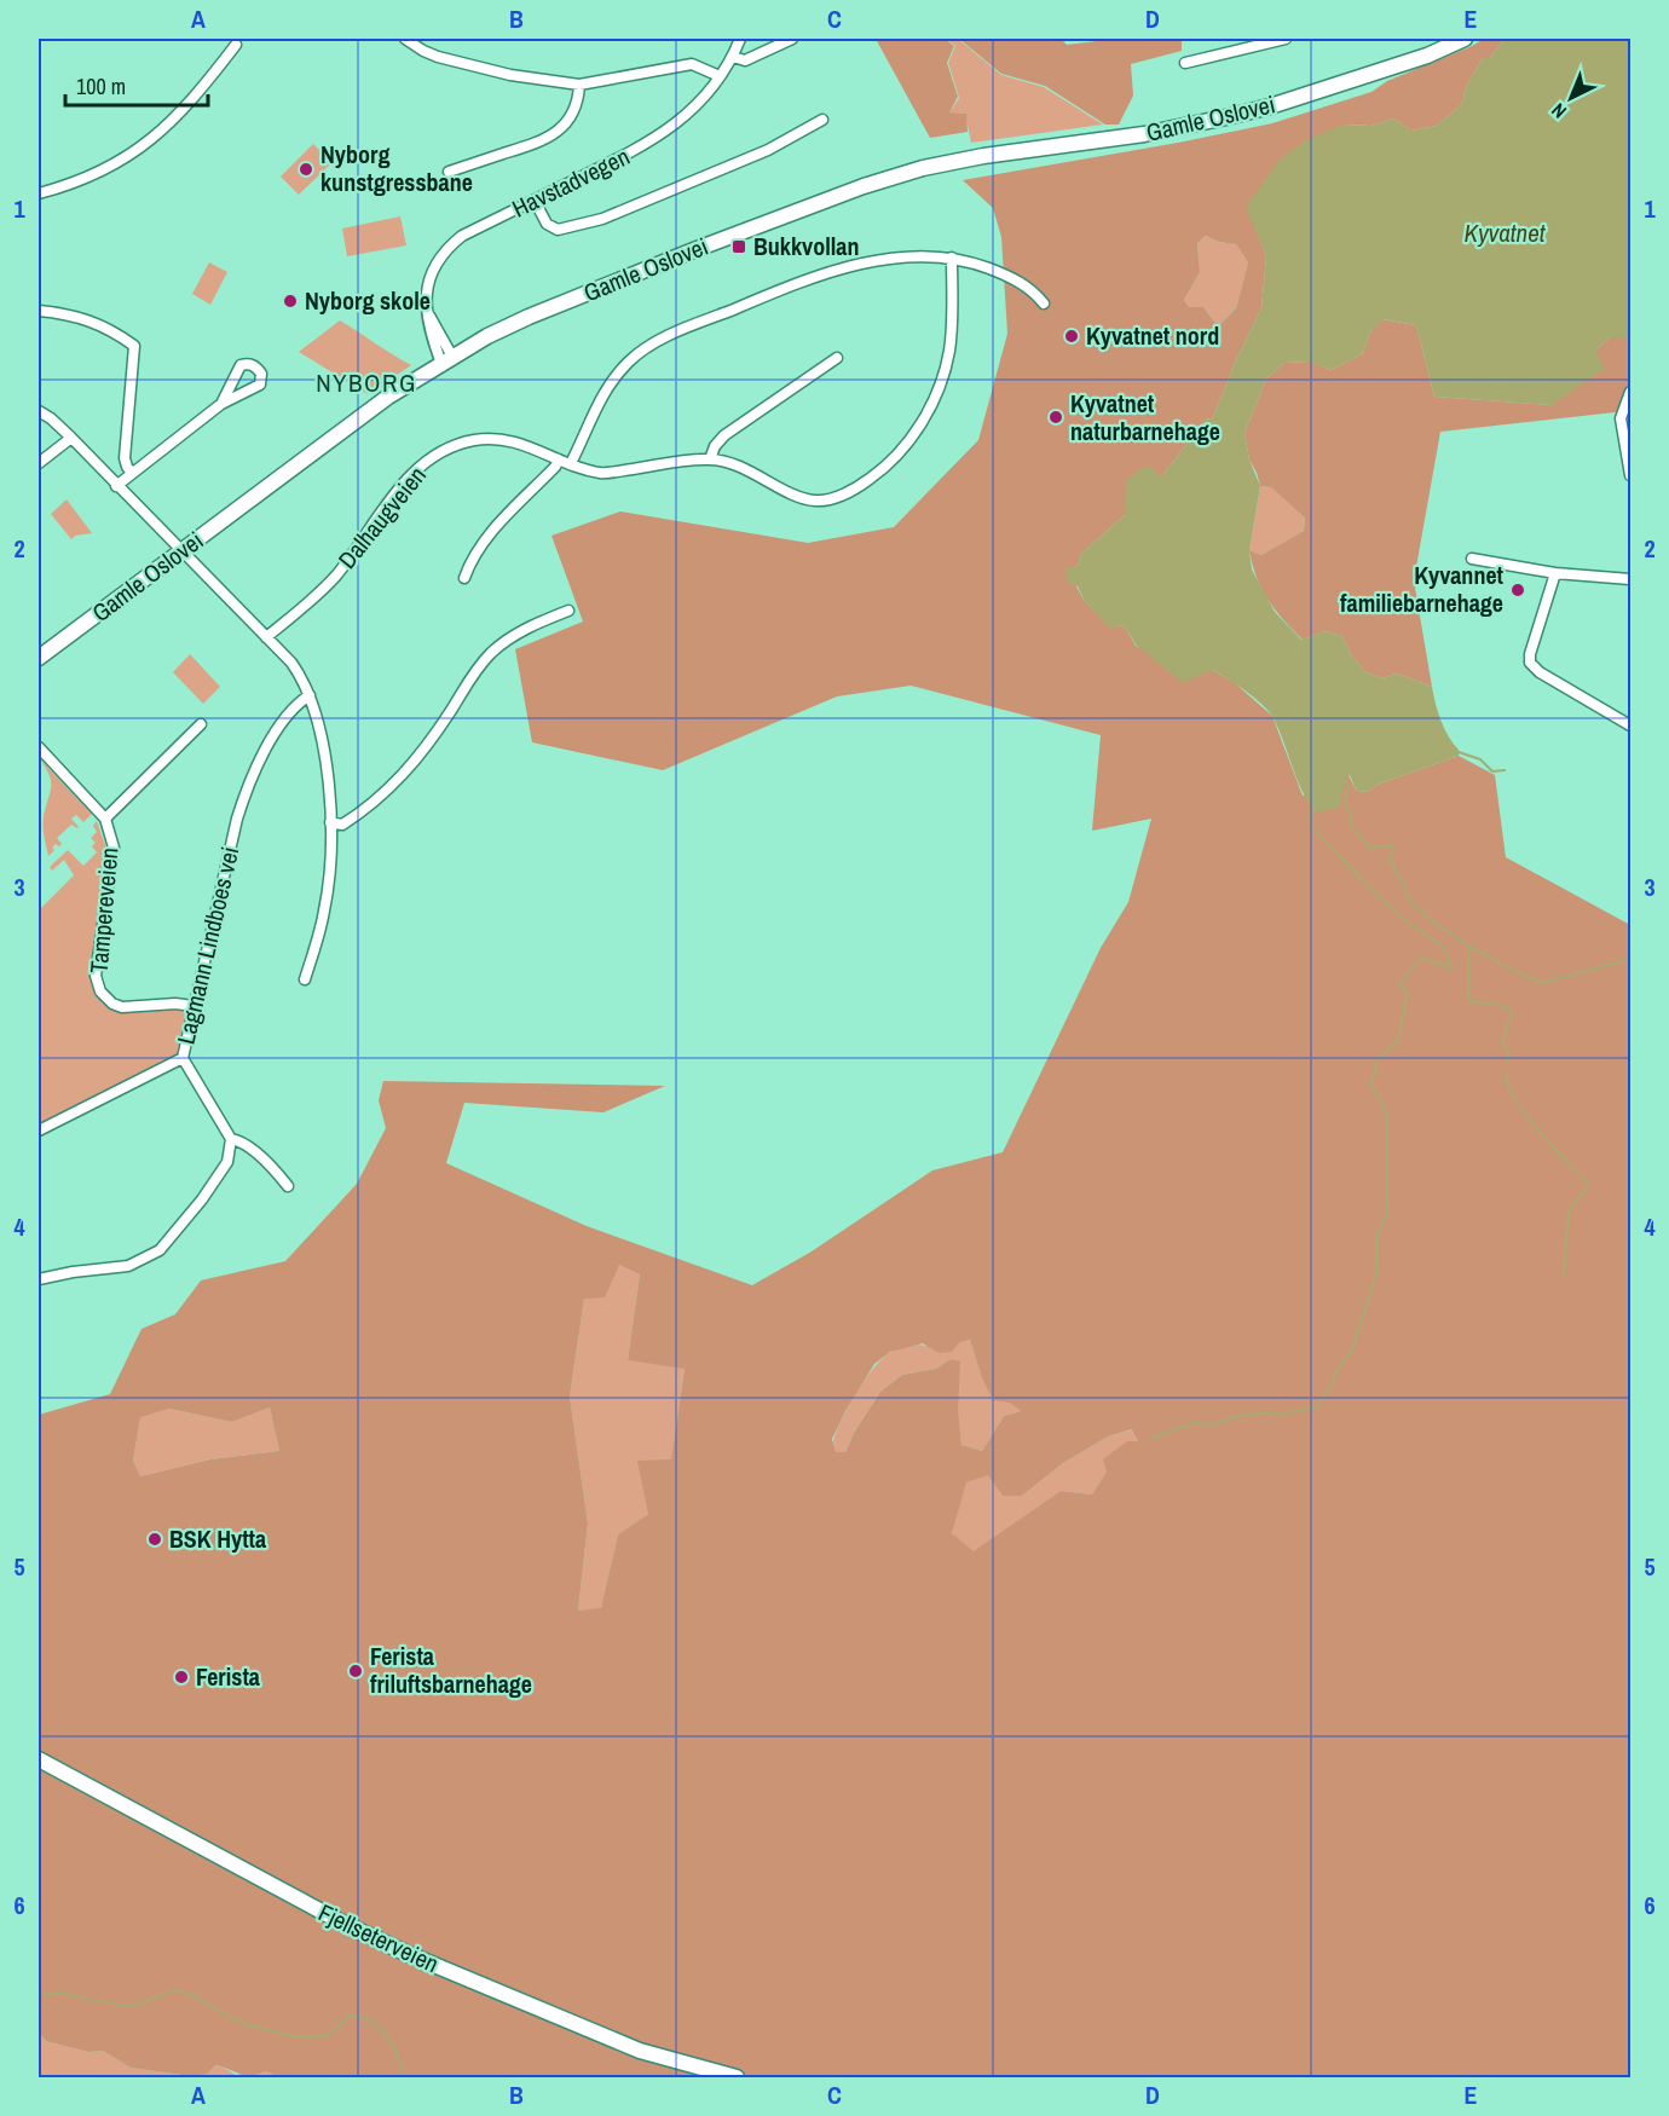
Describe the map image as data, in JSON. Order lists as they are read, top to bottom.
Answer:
{
  "streets": {
    "street": [
      "Gamle Oslovei",
      "Havstadvegen",
      "Dalhaugveien",
      "Tampereveien",
      "Lagmann Lindboes vei",
      "Fjellseterveien"
    ]
  },
  "crossings": [
    ["Gamle Oslovei", "Havstadvegen"],
    ["Tampereveien", "Lagmann Lindboes vei"]
  ],
  "districts": ["NYBORG"],
  "water": ["Kyvatnet"],
  "places": {
    "other": [
      "Nyborg kunstgressbane",
      "Nyborg skole",
      "Kyvatnet nord",
      "Kyvatnet naturbarnehage",
      "Kyvannet familiebarnehage",
      "BSK Hytta",
      "Ferista friluftsbarnehage",
      "Ferista"
    ],
    "transit": ["Bukkvollan"]
  },
  "scale_bar": "100 m",
  "north": "bottom left",
  "grid": {
    "columns": [
      "A",
      "B",
      "C",
      "D",
      "E"
    ],
    "rows": [
      "1",
      "2",
      "3",
      "4",
      "5",
      "6"
    ]
  }
}
